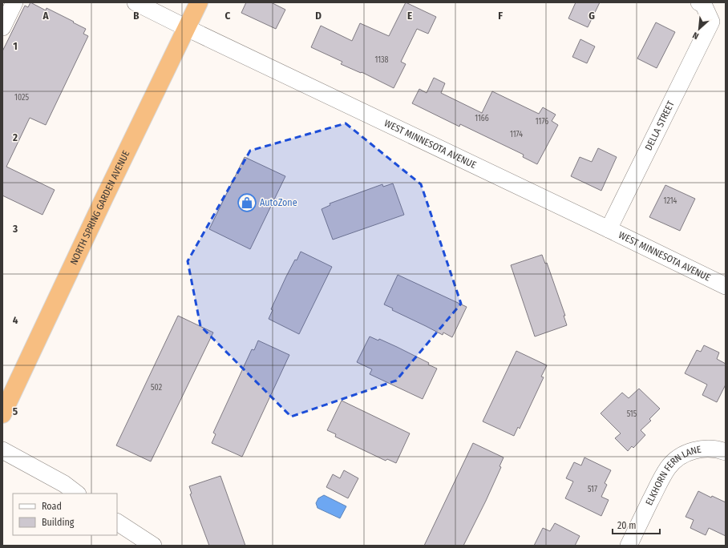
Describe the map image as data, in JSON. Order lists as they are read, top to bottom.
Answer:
{
  "streets": {
    "highway": ["NORTH SPRING GARDEN AVENUE"],
    "street": ["DELLA STREET", "WEST MINNESOTA AVENUE", "ELKHORN FERN LANE"]
  },
  "crossings": [
    ["DELLA STREET", "WEST MINNESOTA AVENUE"],
    ["WEST MINNESOTA AVENUE", "NORTH SPRING GARDEN AVENUE"]
  ],
  "places": {
    "shop": ["AutoZone"]
  },
  "house_numbers": [
    "1138",
    "1025",
    "1166",
    "1176",
    "1174",
    "1214",
    "502",
    "515",
    "517"
  ],
  "legend": ["Road", "Building"],
  "scale_bar": "20 m",
  "north": "bottom left",
  "grid": {
    "columns": [
      "A",
      "B",
      "C",
      "D",
      "E",
      "F",
      "G"
    ],
    "rows": [
      "1",
      "2",
      "3",
      "4",
      "5"
    ]
  }
}
